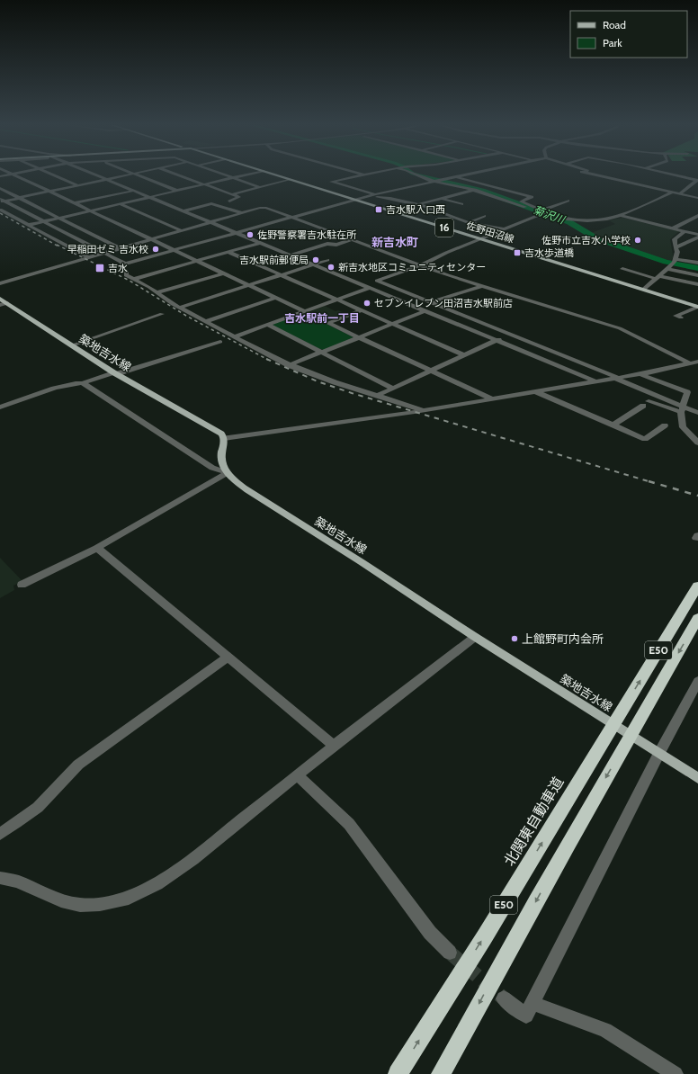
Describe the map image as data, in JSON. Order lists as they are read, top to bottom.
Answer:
{
  "streets": {
    "highway": ["E50", "北関東自動車道"],
    "main road": ["16", "佐野田沼線", "築地吉水線"]
  },
  "districts": ["新吉水町", "吉水駅前一丁目"],
  "water": ["菊沢川"],
  "places": {
    "transit": ["吉水駅入口西", "吉水歩道橋", "吉水"],
    "other": [
      "佐野警察署吉水駐在所",
      "佐野市立吉水小学校",
      "早稲田ゼミ 吉水校",
      "吉水駅前郵便局",
      "新吉水地区コミュニティセンター",
      "セブンイレブン田沼吉水駅前店",
      "上館野町内会所"
    ]
  },
  "legend": ["Road", "Park"]
}
